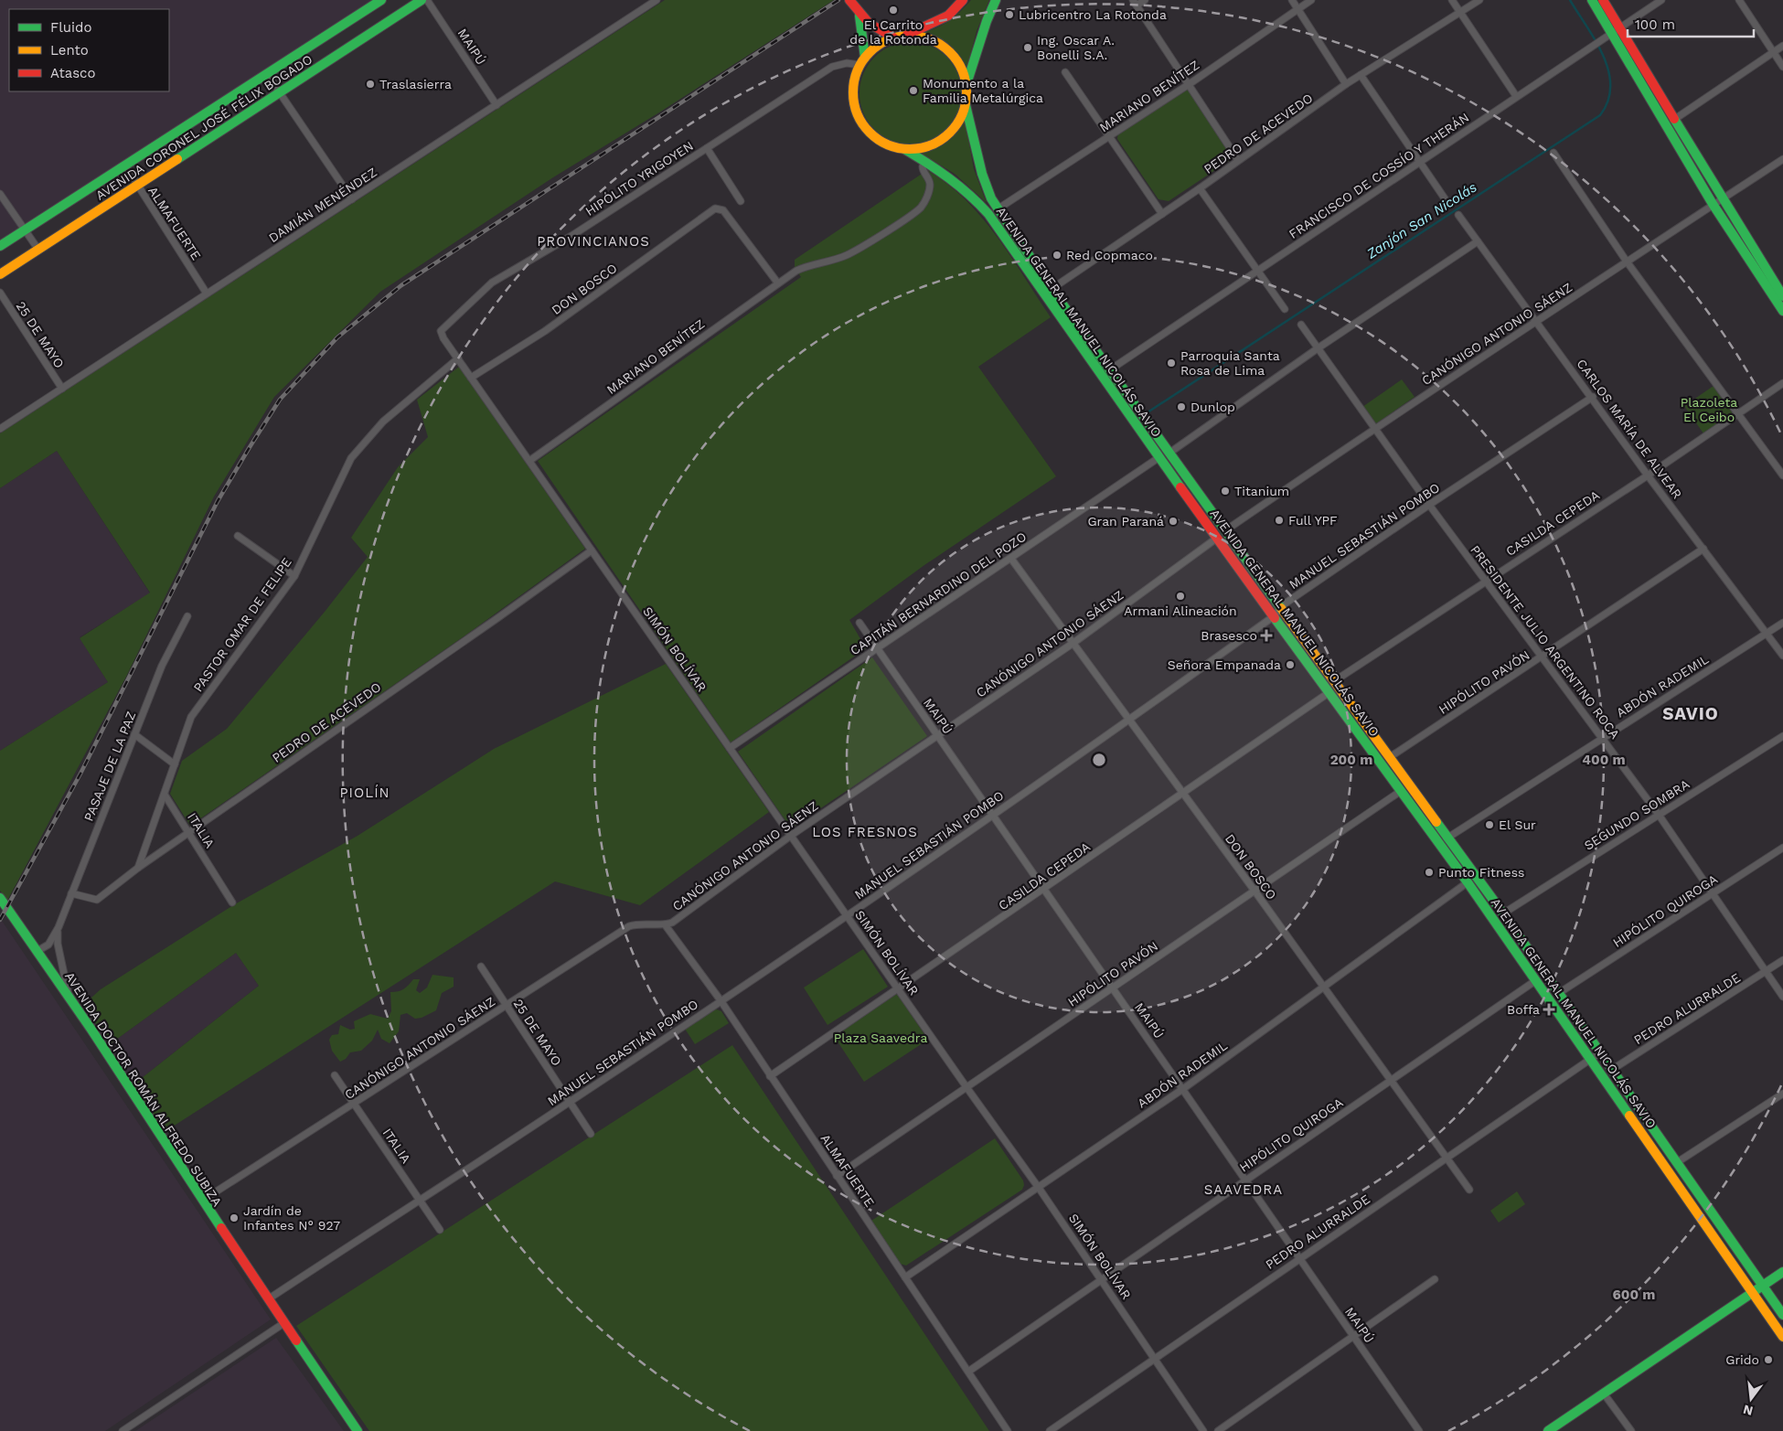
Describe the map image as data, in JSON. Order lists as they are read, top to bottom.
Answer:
{
  "streets": {
    "main road": ["AVENIDA CORONEL JOSÉ FÉLIX BOGADO", "AVENIDA GENERAL MANUEL NICOLÁS SAVIO", "AVENIDA DOCTOR ROMÁN ALFREDO SUBIZA"],
    "street": [
      "MAIPÚ",
      "MARIANO BENÍTEZ",
      "PEDRO DE ACEVEDO",
      "FRANCISCO DE COSSÍO Y THERÁN",
      "HIPÓLITO YRIGOYEN",
      "DAMIÁN MENÉNDEZ",
      "ALMAFUERTE",
      "DON BOSCO",
      "CANÓNIGO ANTONIO SÁENZ",
      "25 DE MAYO",
      "CARLOS MARÍA DE ALVEAR",
      "CASILDA CEPEDA",
      "MANUEL SEBASTIÁN POMBO",
      "CAPITÁN BERNARDINO DEL POZO",
      "PASTOR OMAR DE FELIPE",
      "PRESIDENTE JULIO ARGENTINO ROCA",
      "SIMÓN BOLÍVAR",
      "HIPÓLITO PAVÓN",
      "ABDÓN RADEMIL",
      "PASAJE DE LA PAZ",
      "SEGUNDO SOMBRA",
      "ITALIA",
      "HIPÓLITO QUIROGA",
      "PEDRO ALURRALDE"
    ]
  },
  "crossings": [
    ["MAIPÚ", "DAMIÁN MENÉNDEZ"],
    ["MAIPÚ", "CANÓNIGO ANTONIO SÁENZ"],
    ["MAIPÚ", "CASILDA CEPEDA"],
    ["MAIPÚ", "MANUEL SEBASTIÁN POMBO"],
    ["MAIPÚ", "CAPITÁN BERNARDINO DEL POZO"],
    ["MAIPÚ", "HIPÓLITO PAVÓN"],
    ["MAIPÚ", "ABDÓN RADEMIL"],
    ["MAIPÚ", "HIPÓLITO QUIROGA"],
    ["MAIPÚ", "PEDRO ALURRALDE"],
    ["MARIANO BENÍTEZ", "DON BOSCO"],
    ["MARIANO BENÍTEZ", "AVENIDA GENERAL MANUEL NICOLÁS SAVIO"],
    ["MARIANO BENÍTEZ", "SIMÓN BOLÍVAR"],
    ["AVENIDA CORONEL JOSÉ FÉLIX BOGADO", "ALMAFUERTE"],
    ["PEDRO DE ACEVEDO", "AVENIDA GENERAL MANUEL NICOLÁS SAVIO"],
    ["PEDRO DE ACEVEDO", "PASTOR OMAR DE FELIPE"],
    ["PEDRO DE ACEVEDO", "SIMÓN BOLÍVAR"],
    ["PEDRO DE ACEVEDO", "PASAJE DE LA PAZ"],
    ["PEDRO DE ACEVEDO", "ITALIA"],
    ["FRANCISCO DE COSSÍO Y THERÁN", "AVENIDA GENERAL MANUEL NICOLÁS SAVIO"],
    ["HIPÓLITO YRIGOYEN", "AVENIDA GENERAL MANUEL NICOLÁS SAVIO"],
    ["HIPÓLITO YRIGOYEN", "SIMÓN BOLÍVAR"],
    ["DAMIÁN MENÉNDEZ", "ALMAFUERTE"],
    ["DAMIÁN MENÉNDEZ", "25 DE MAYO"],
    ["ALMAFUERTE", "CANÓNIGO ANTONIO SÁENZ"],
    ["ALMAFUERTE", "CASILDA CEPEDA"],
    ["ALMAFUERTE", "MANUEL SEBASTIÁN POMBO"],
    ["ALMAFUERTE", "HIPÓLITO PAVÓN"],
    ["ALMAFUERTE", "ABDÓN RADEMIL"],
    ["ALMAFUERTE", "HIPÓLITO QUIROGA"],
    ["DON BOSCO", "CANÓNIGO ANTONIO SÁENZ"],
    ["DON BOSCO", "CASILDA CEPEDA"],
    ["DON BOSCO", "MANUEL SEBASTIÁN POMBO"],
    ["DON BOSCO", "CAPITÁN BERNARDINO DEL POZO"],
    ["DON BOSCO", "SIMÓN BOLÍVAR"],
    ["DON BOSCO", "HIPÓLITO PAVÓN"],
    ["DON BOSCO", "ABDÓN RADEMIL"],
    ["DON BOSCO", "HIPÓLITO QUIROGA"],
    ["DON BOSCO", "PEDRO ALURRALDE"],
    ["AVENIDA GENERAL MANUEL NICOLÁS SAVIO", "CANÓNIGO ANTONIO SÁENZ"],
    ["AVENIDA GENERAL MANUEL NICOLÁS SAVIO", "CASILDA CEPEDA"],
    ["AVENIDA GENERAL MANUEL NICOLÁS SAVIO", "MANUEL SEBASTIÁN POMBO"],
    ["AVENIDA GENERAL MANUEL NICOLÁS SAVIO", "CAPITÁN BERNARDINO DEL POZO"],
    ["AVENIDA GENERAL MANUEL NICOLÁS SAVIO", "HIPÓLITO PAVÓN"],
    ["AVENIDA GENERAL MANUEL NICOLÁS SAVIO", "ABDÓN RADEMIL"],
    ["AVENIDA GENERAL MANUEL NICOLÁS SAVIO", "SEGUNDO SOMBRA"],
    ["AVENIDA GENERAL MANUEL NICOLÁS SAVIO", "HIPÓLITO QUIROGA"],
    ["AVENIDA GENERAL MANUEL NICOLÁS SAVIO", "PEDRO ALURRALDE"],
    ["CANÓNIGO ANTONIO SÁENZ", "25 DE MAYO"],
    ["CANÓNIGO ANTONIO SÁENZ", "CARLOS MARÍA DE ALVEAR"],
    ["CANÓNIGO ANTONIO SÁENZ", "PRESIDENTE JULIO ARGENTINO ROCA"],
    ["CANÓNIGO ANTONIO SÁENZ", "SIMÓN BOLÍVAR"],
    ["CANÓNIGO ANTONIO SÁENZ", "ITALIA"],
    ["CANÓNIGO ANTONIO SÁENZ", "AVENIDA DOCTOR ROMÁN ALFREDO SUBIZA"],
    ["25 DE MAYO", "MANUEL SEBASTIÁN POMBO"],
    ["CARLOS MARÍA DE ALVEAR", "CASILDA CEPEDA"],
    ["CARLOS MARÍA DE ALVEAR", "MANUEL SEBASTIÁN POMBO"],
    ["CARLOS MARÍA DE ALVEAR", "CAPITÁN BERNARDINO DEL POZO"],
    ["CARLOS MARÍA DE ALVEAR", "HIPÓLITO PAVÓN"],
    ["CARLOS MARÍA DE ALVEAR", "ABDÓN RADEMIL"],
    ["CASILDA CEPEDA", "PRESIDENTE JULIO ARGENTINO ROCA"],
    ["CASILDA CEPEDA", "SIMÓN BOLÍVAR"],
    ["MANUEL SEBASTIÁN POMBO", "PRESIDENTE JULIO ARGENTINO ROCA"],
    ["MANUEL SEBASTIÁN POMBO", "SIMÓN BOLÍVAR"],
    ["MANUEL SEBASTIÁN POMBO", "ITALIA"],
    ["MANUEL SEBASTIÁN POMBO", "AVENIDA DOCTOR ROMÁN ALFREDO SUBIZA"],
    ["CAPITÁN BERNARDINO DEL POZO", "PRESIDENTE JULIO ARGENTINO ROCA"],
    ["CAPITÁN BERNARDINO DEL POZO", "SIMÓN BOLÍVAR"],
    ["PASTOR OMAR DE FELIPE", "SIMÓN BOLÍVAR"],
    ["PASTOR OMAR DE FELIPE", "ITALIA"],
    ["PRESIDENTE JULIO ARGENTINO ROCA", "HIPÓLITO PAVÓN"],
    ["PRESIDENTE JULIO ARGENTINO ROCA", "ABDÓN RADEMIL"],
    ["PRESIDENTE JULIO ARGENTINO ROCA", "SEGUNDO SOMBRA"],
    ["PRESIDENTE JULIO ARGENTINO ROCA", "HIPÓLITO QUIROGA"],
    ["PRESIDENTE JULIO ARGENTINO ROCA", "PEDRO ALURRALDE"],
    ["SIMÓN BOLÍVAR", "HIPÓLITO PAVÓN"],
    ["SIMÓN BOLÍVAR", "ABDÓN RADEMIL"],
    ["SIMÓN BOLÍVAR", "HIPÓLITO QUIROGA"],
    ["SIMÓN BOLÍVAR", "PEDRO ALURRALDE"],
    ["PASAJE DE LA PAZ", "AVENIDA DOCTOR ROMÁN ALFREDO SUBIZA"]
  ],
  "districts": [
    "PROVINCIANOS",
    "SAVIO",
    "PIOLÍN",
    "LOS FRESNOS",
    "SAAVEDRA"
  ],
  "water": ["Zanjón San Nicolás"],
  "parks": ["Plazoleta El Ceibo", "Plaza Saavedra"],
  "places": {
    "other": [
      "El Carrito de la Rotonda",
      "Lubricentro La Rotonda",
      "Ing. Oscar A. Bonelli S.A.",
      "Traslasierra",
      "Monumento a la Familia Metalúrgica",
      "Red Copmaco",
      "Parroquia Santa Rosa de Lima",
      "Dunlop",
      "Titanium",
      "Full YPF",
      "Gran Paraná",
      "Armani Alineación",
      "Señora Empanada",
      "El Sur",
      "Punto Fitness",
      "Jardín de Infantes N° 927",
      "Grido"
    ],
    "health": ["Brasesco", "Boffa"]
  },
  "legend": ["Fluido", "Lento", "Atasco"],
  "scale_bar": "100 m",
  "north": "bottom",
  "rings": ["200 m", "400 m", "600 m"]
}
